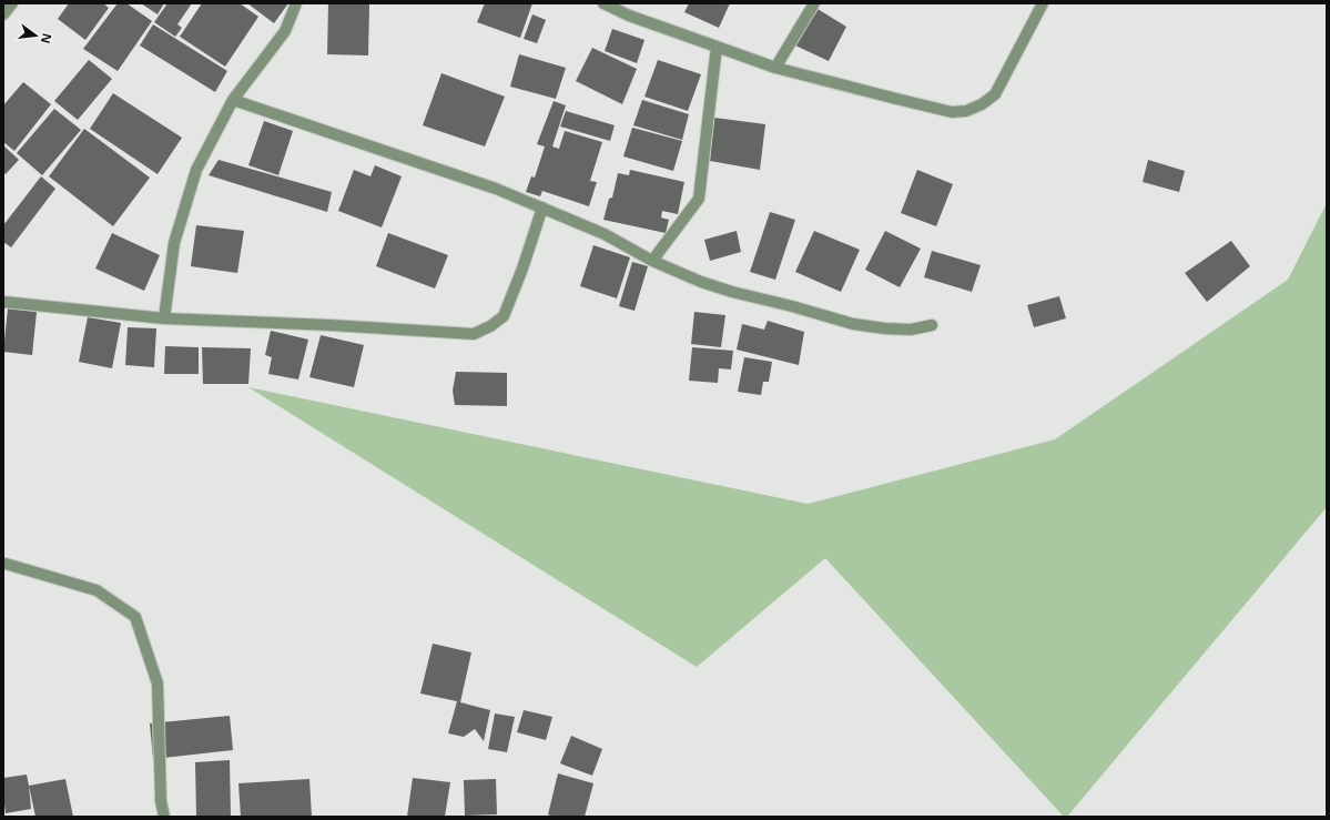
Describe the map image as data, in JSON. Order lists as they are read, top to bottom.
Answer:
{
  "north": "right"
}
